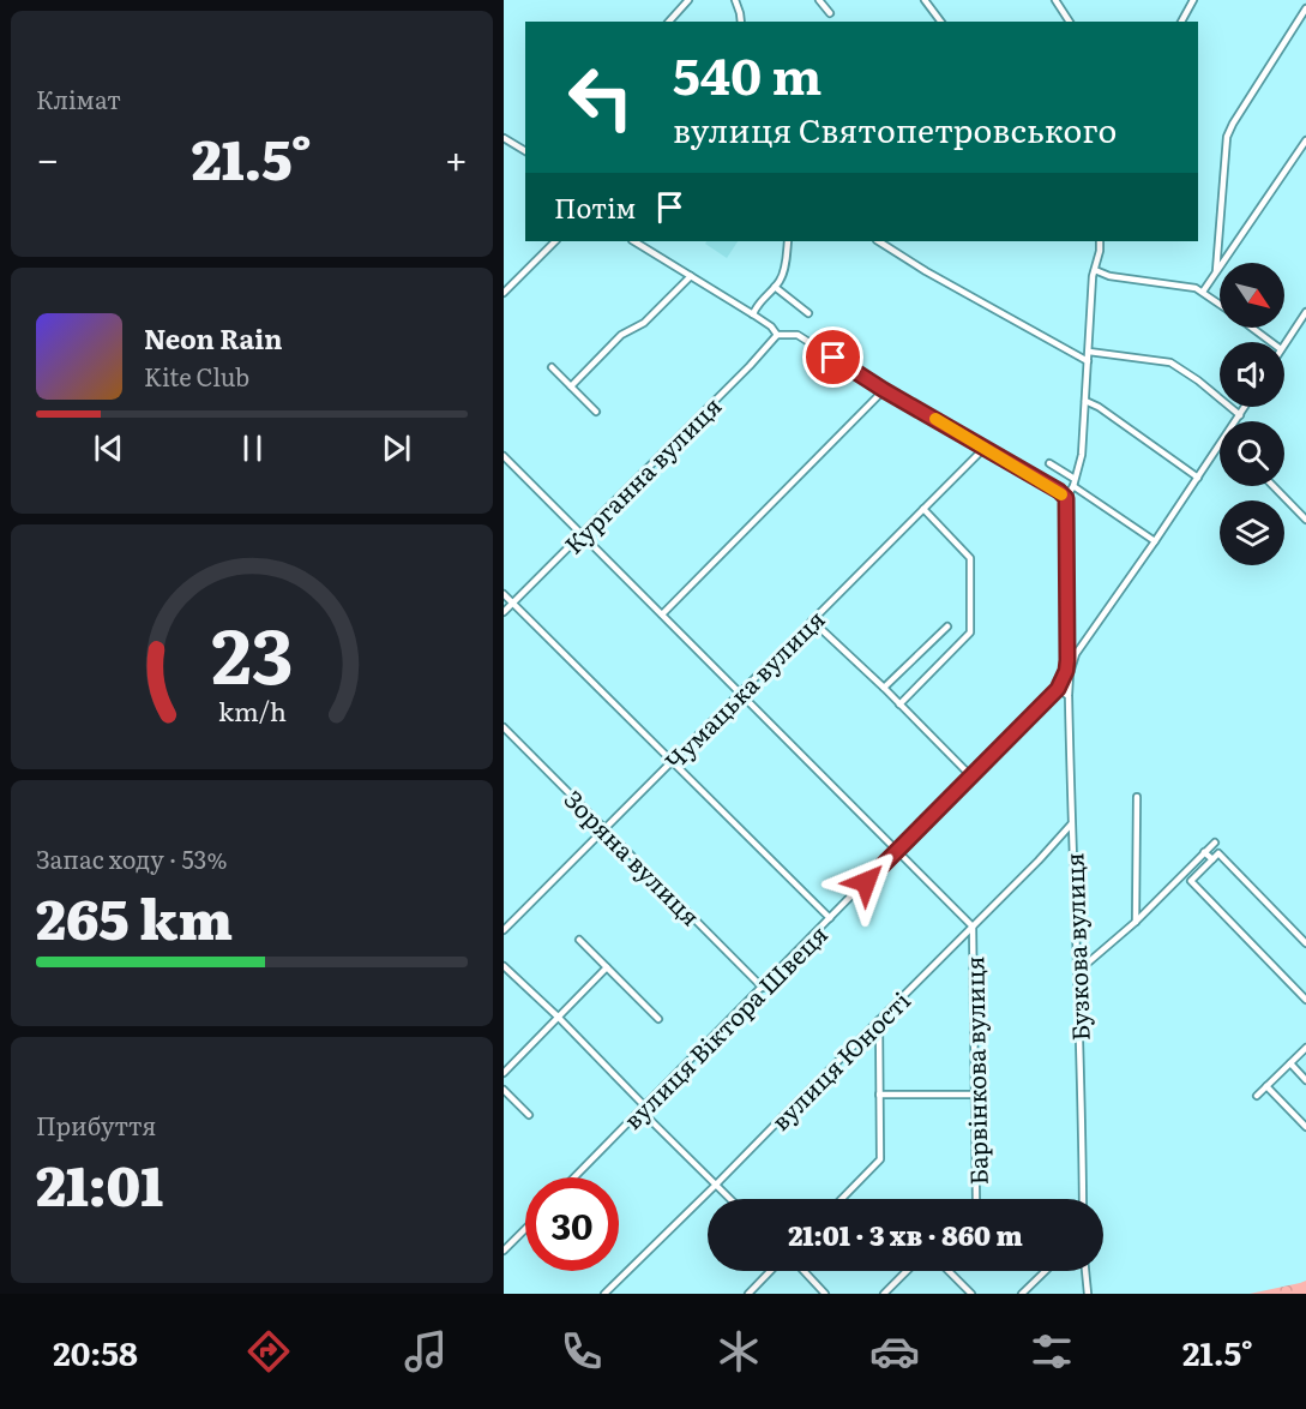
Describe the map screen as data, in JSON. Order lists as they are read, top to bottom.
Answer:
{
  "streets": {
    "street": [
      "Курганна вулиця",
      "Чумацька вулиця",
      "Зоряна вулиця",
      "Бузкова вулиця",
      "вулиця Віктора Швеця",
      "вулиця Юності",
      "Барвінкова вулиця"
    ]
  },
  "crossings": [
    ["Чумацька вулиця", "Зоряна вулиця"],
    ["Зоряна вулиця", "вулиця Віктора Швеця"],
    ["Бузкова вулиця", "вулиця Юності"],
    ["вулиця Юності", "Барвінкова вулиця"]
  ],
  "north": "bottom right",
  "page": {
    "tile": [
      "Клімат",
      ["Запас ходу · 53%", "265 km"],
      ["Прибуття", "21:01"]
    ],
    "turn": ["540 m", "вулиця Святопетровського"],
    "heat": ["−", "21.5°", "+"],
    "then": "Потім",
    "song": ["Neon Rain", "Kite Club"],
    "limit": "30",
    "trip": "21:01 · 3 хв · 860 m",
    "tabs": ["20:58", "21.5°"],
    "gauge": ["23", "km/h"]
  }
}
